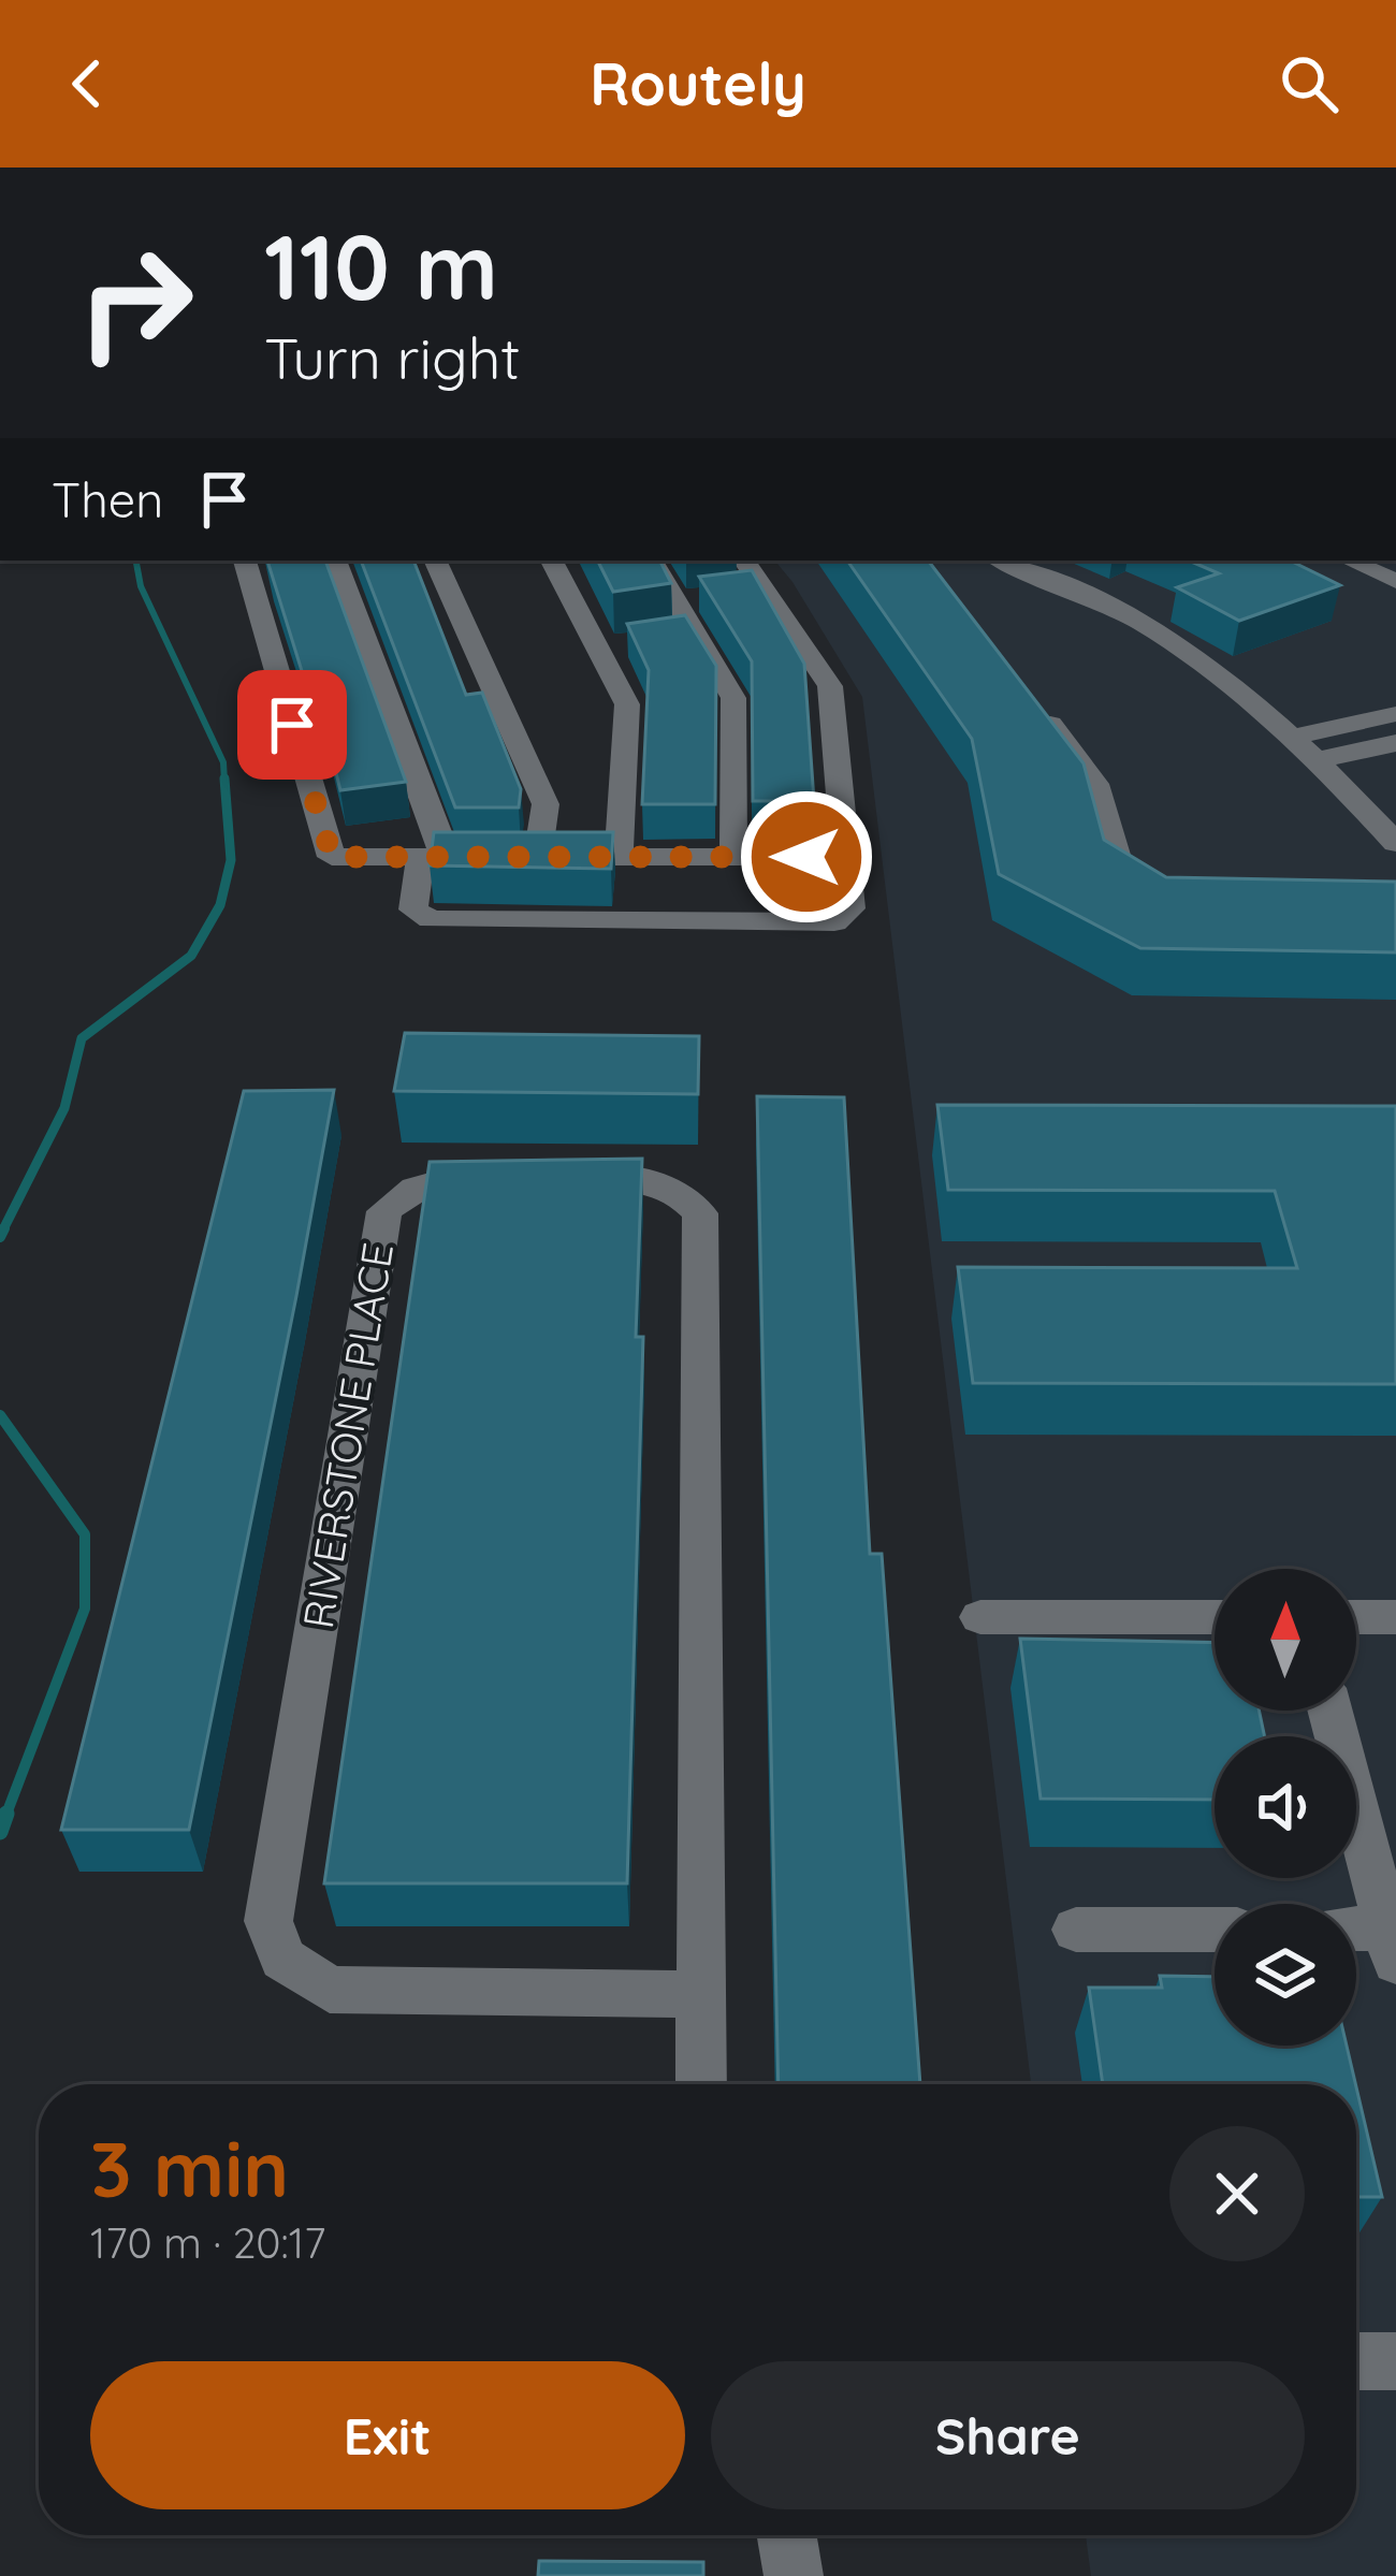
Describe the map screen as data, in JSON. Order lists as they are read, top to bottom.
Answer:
{
  "streets": {
    "street": ["RIVERSTONE PLACE"]
  },
  "north": "top",
  "page": {
    "header": "Routely",
    "turn": ["110 m", "Turn right"],
    "then": "Then",
    "heading": ["3 min", "170 m · 20:17"],
    "buttons": ["Exit", "Share"]
  }
}
